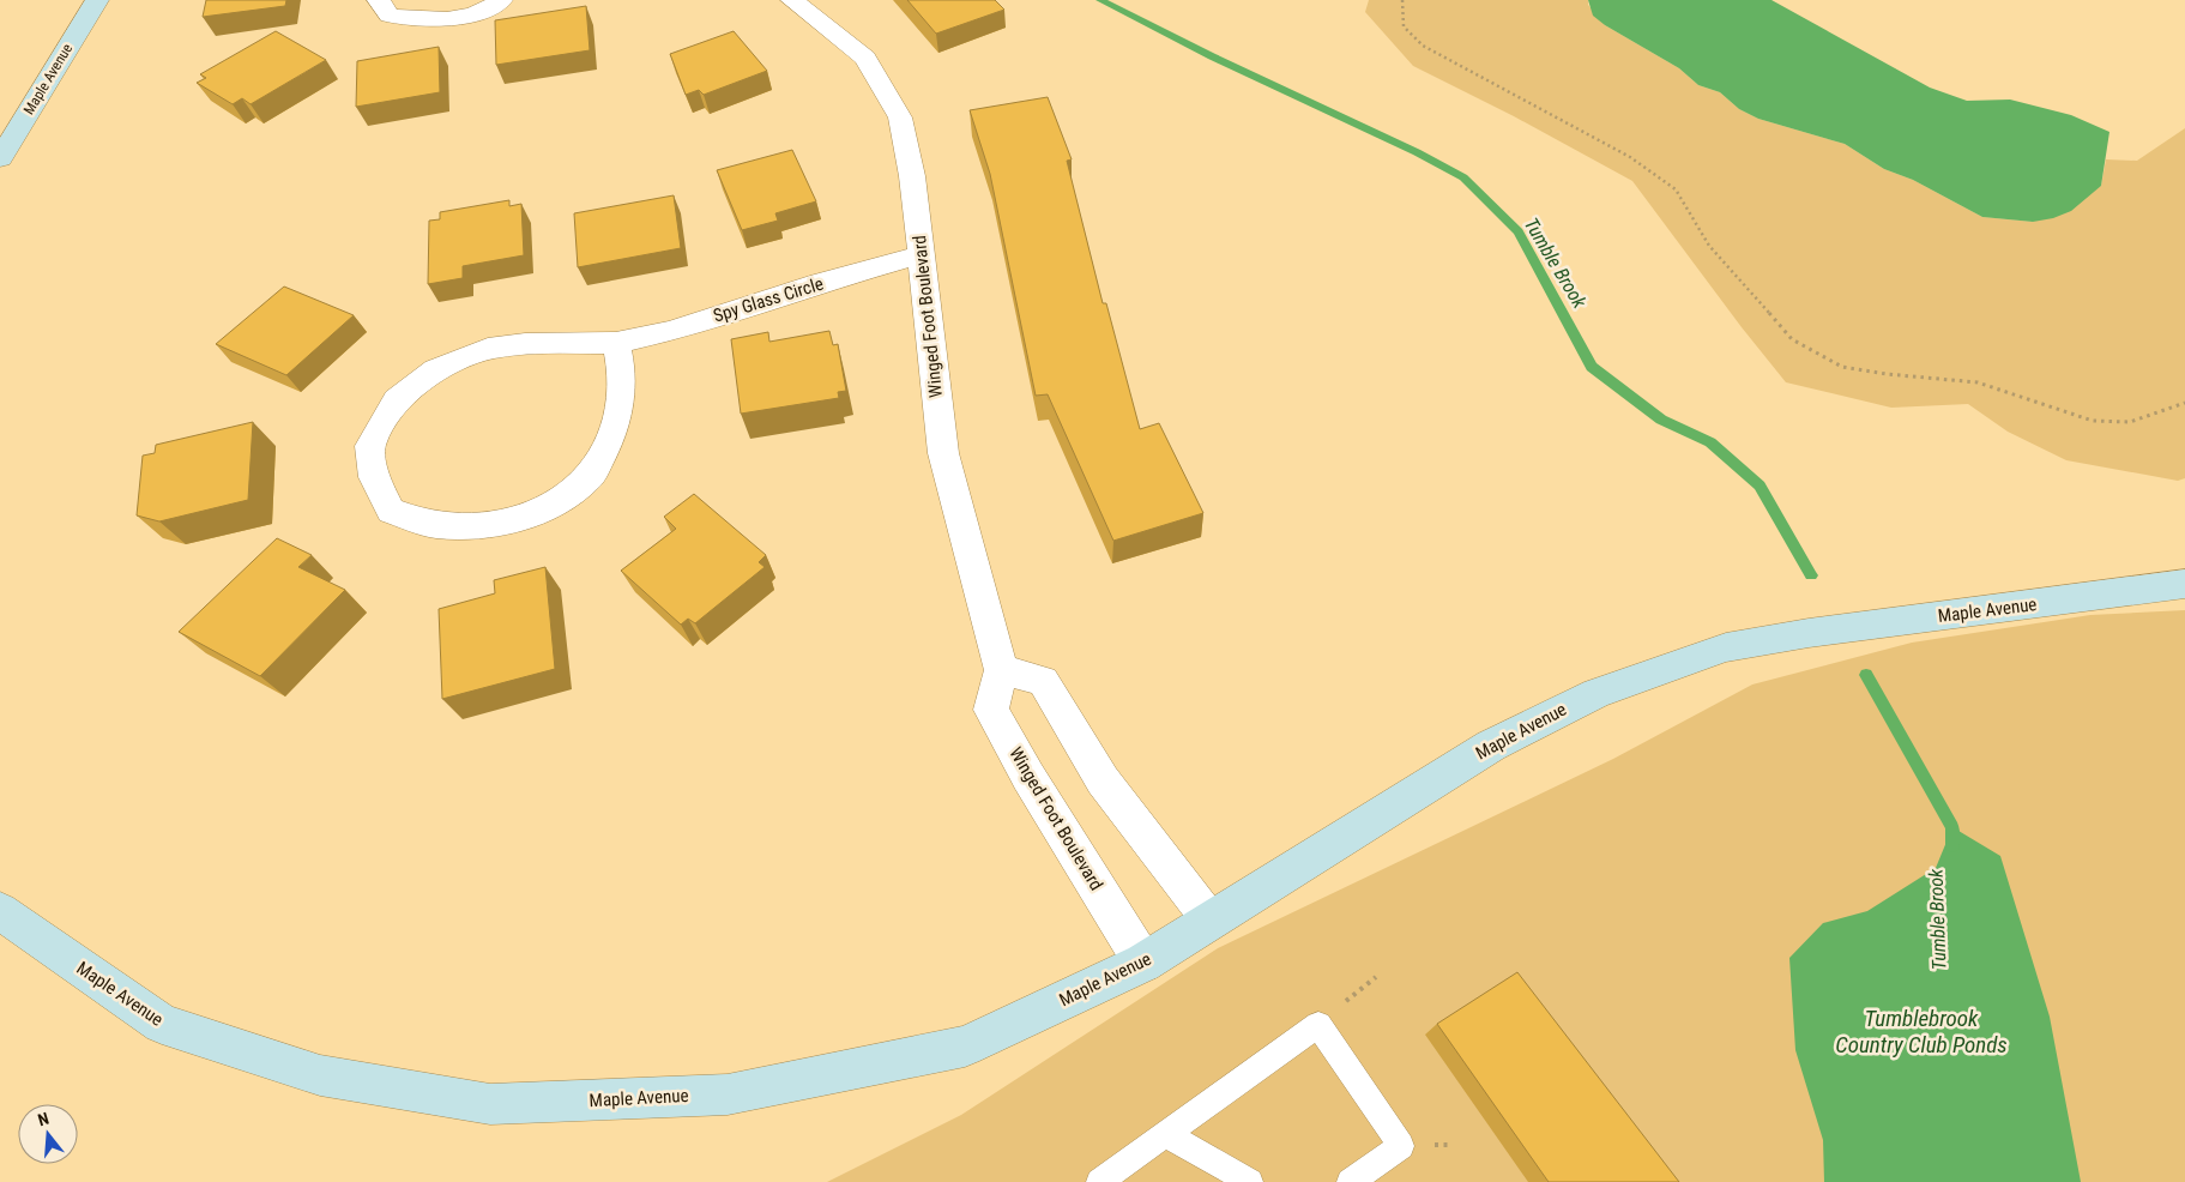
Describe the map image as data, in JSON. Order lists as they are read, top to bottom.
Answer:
{
  "streets": {
    "street": ["Maple Avenue", "Spy Glass Circle", "Winged Foot Boulevard"]
  },
  "crossings": [
    ["Maple Avenue", "Winged Foot Boulevard"],
    ["Spy Glass Circle", "Winged Foot Boulevard"]
  ],
  "water": ["Tumble Brook", "Tumblebrook Country Club Ponds"],
  "north": "top"
}
